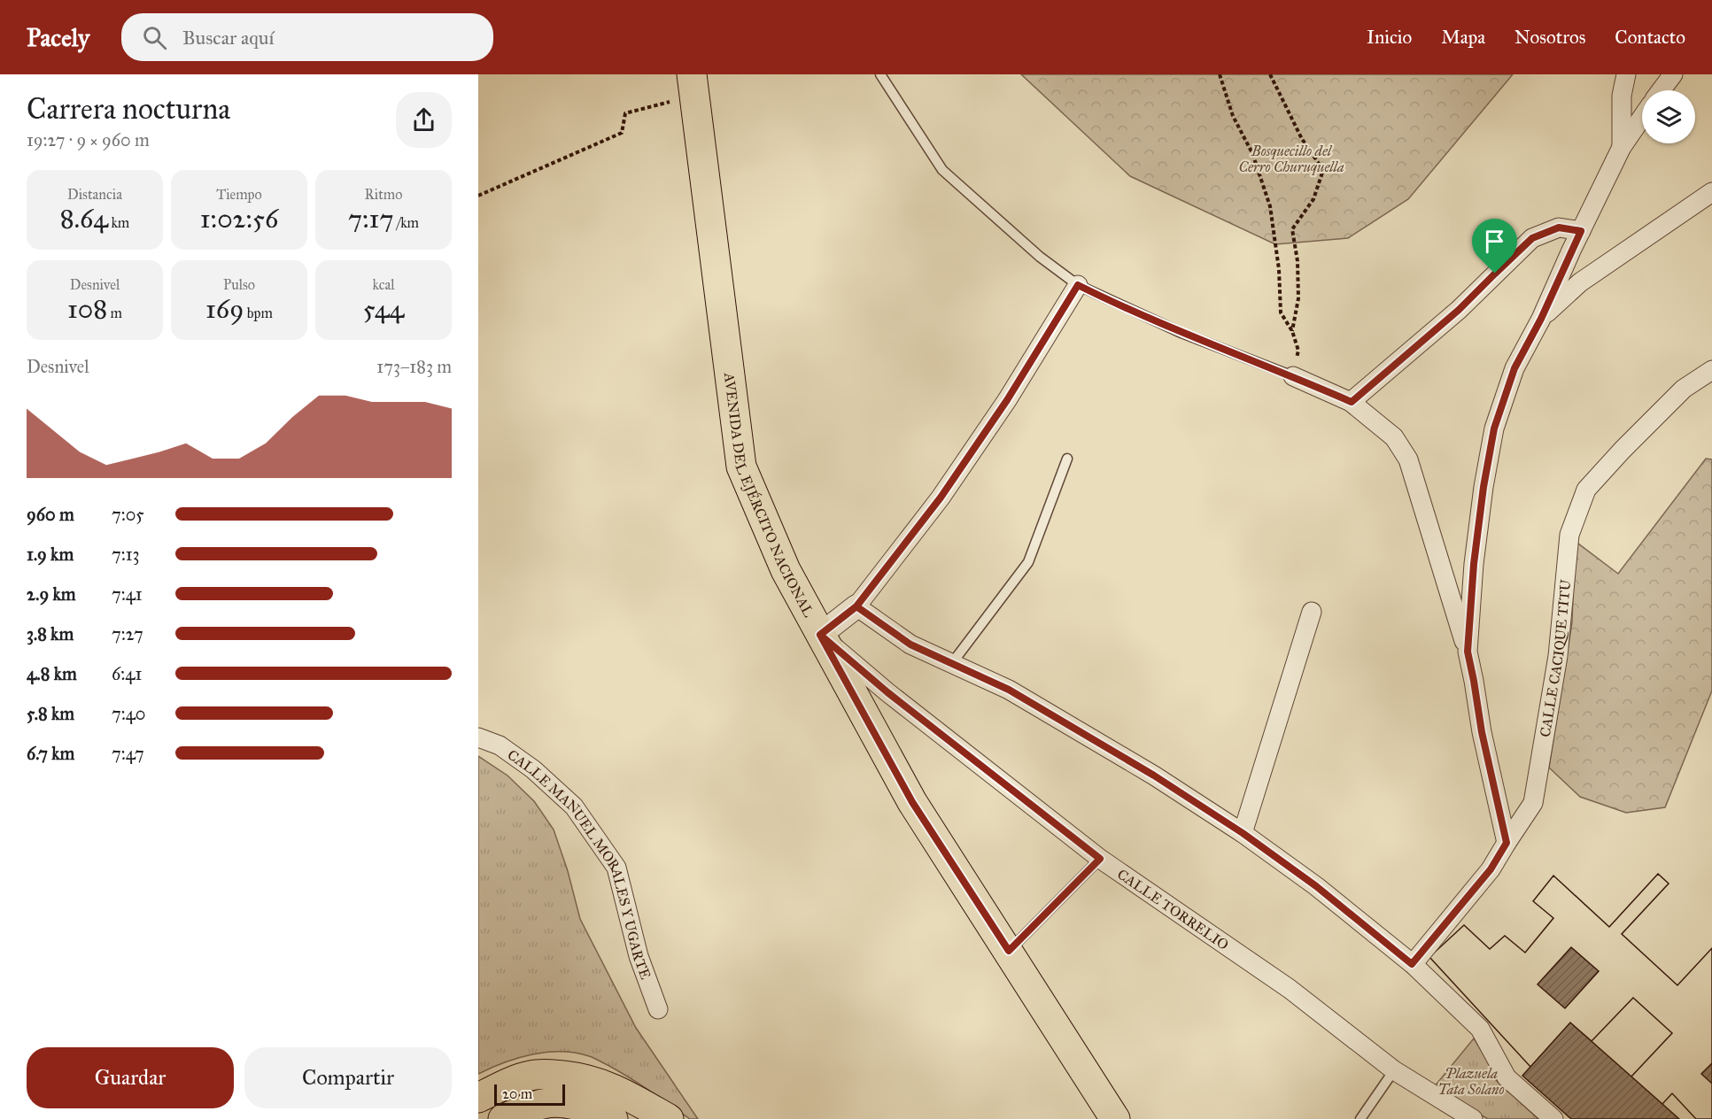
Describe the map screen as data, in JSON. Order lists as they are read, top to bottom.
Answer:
{
  "streets": {
    "main road": ["AVENIDA DEL EJÉRCITO NACIONAL"],
    "street": ["CALLE CACIQUE TITU", "CALLE MANUEL MORALES Y UGARTE", "CALLE TORRELIO"]
  },
  "crossings": [
    ["AVENIDA DEL EJÉRCITO NACIONAL", "CALLE TORRELIO"]
  ],
  "parks": ["Bosquecillo del Cerro Churuquella", "Plazuela Tata Solano"],
  "scale_bar": "20 m",
  "page": {
    "header": "Pacely",
    "search": "Buscar aquí",
    "nav": [
      "Inicio",
      "Mapa",
      "Nosotros",
      "Contacto"
    ],
    "heading": ["Carrera nocturna", "19:27 · 9 × 960 m"],
    "stats": [
      ["Distancia", "8.64 km"],
      ["Tiempo", "1:02:56"],
      ["Ritmo", "7:17 /km"],
      ["Desnivel", "108 m"],
      ["Pulso", "169 bpm"],
      ["kcal", "544"]
    ],
    "chart": ["Desnivel", "173–183 m"],
    "list": [
      {
        "name": "960 m",
        "note": "7:05"
      },
      {
        "name": "1.9 km",
        "note": "7:13"
      },
      {
        "name": "2.9 km",
        "note": "7:41"
      },
      {
        "name": "3.8 km",
        "note": "7:27"
      },
      {
        "name": "4.8 km",
        "note": "6:41"
      },
      {
        "name": "5.8 km",
        "note": "7:40"
      },
      {
        "name": "6.7 km",
        "note": "7:47"
      }
    ],
    "buttons": ["Guardar", "Compartir"],
    "scale": "20 m"
  }
}
